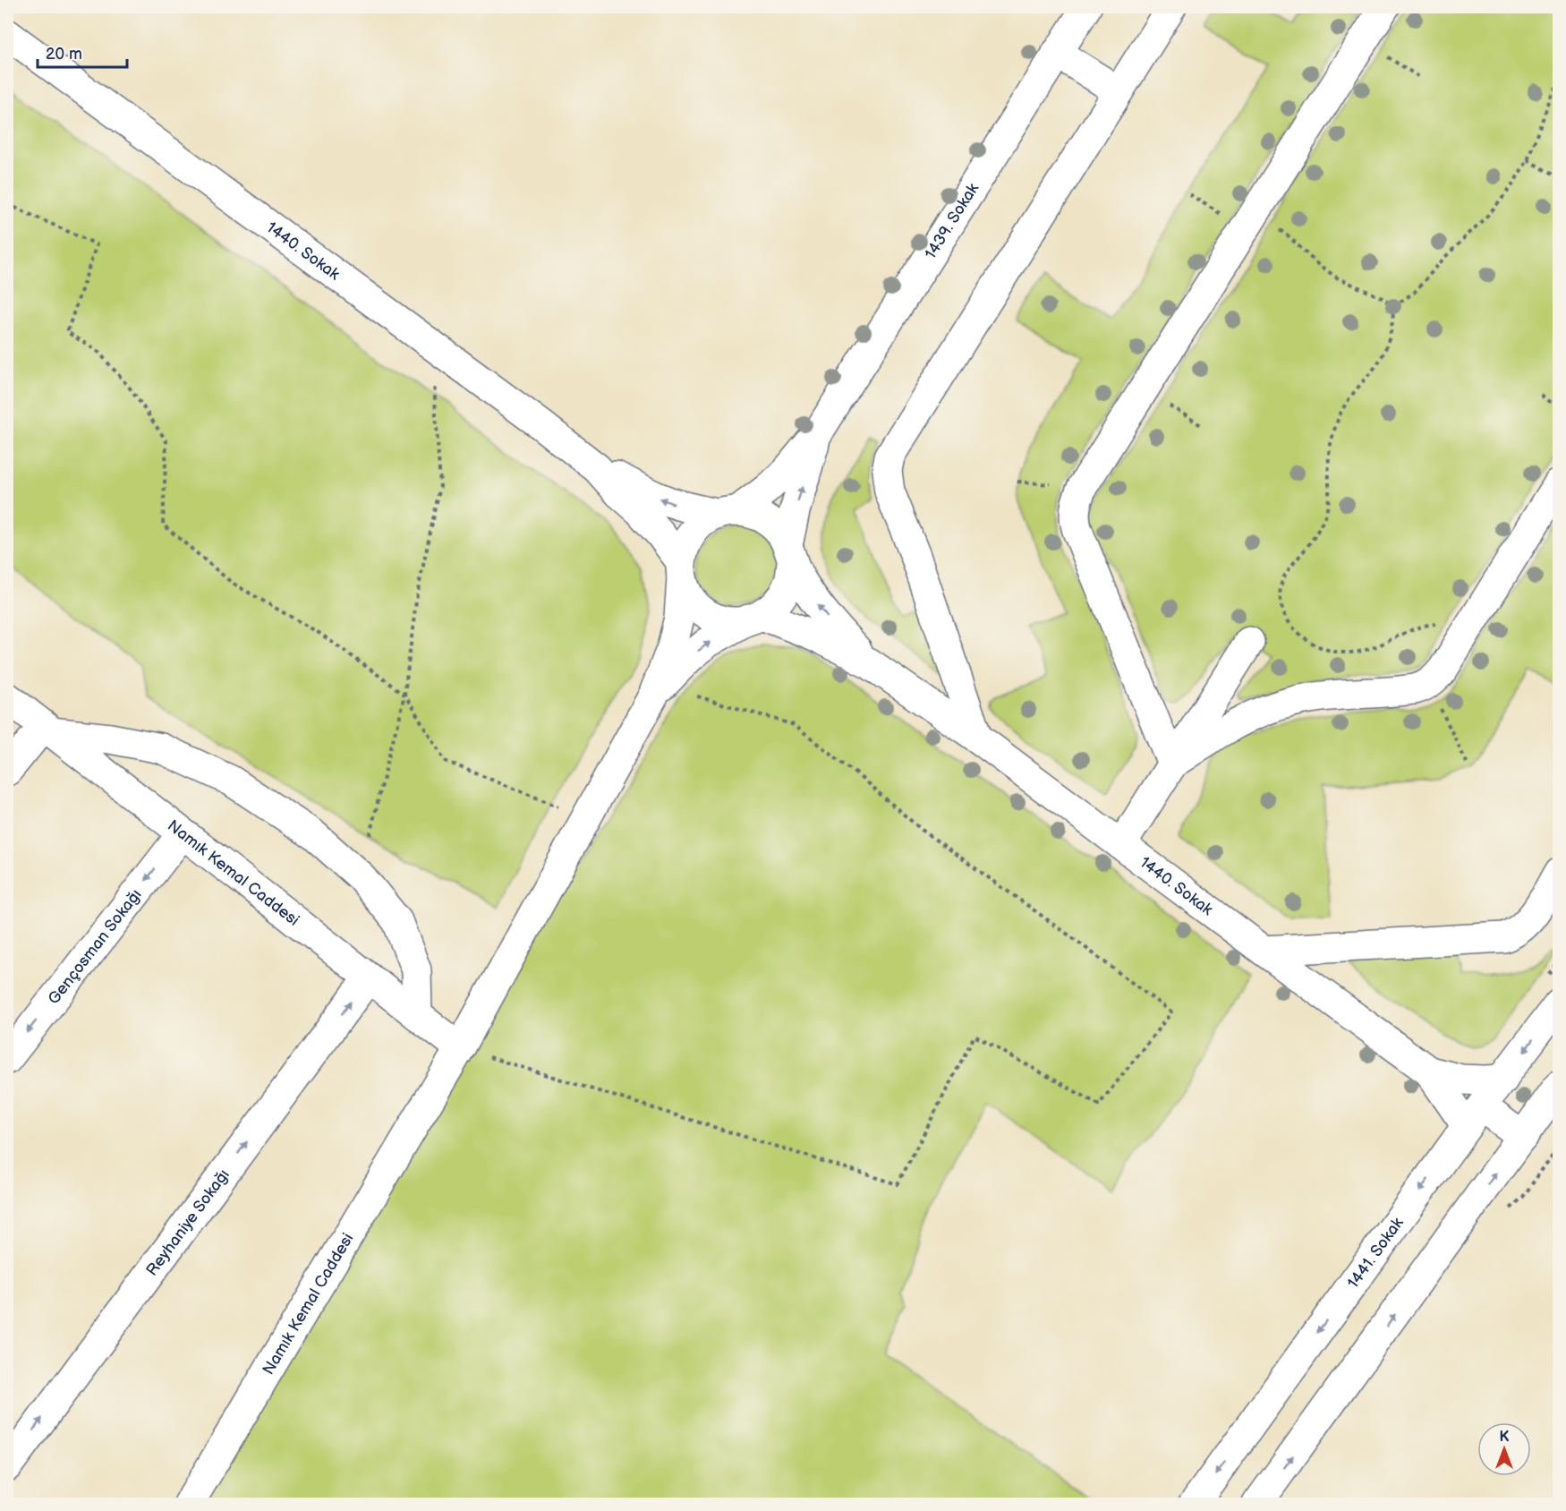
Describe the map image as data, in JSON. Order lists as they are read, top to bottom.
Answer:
{
  "streets": {
    "street": [
      "1439. Sokak",
      "1440. Sokak",
      "Namık Kemal Caddesi",
      "Gençosman Sokağı",
      "Reyhaniye Sokağı",
      "1441. Sokak"
    ]
  },
  "crossings": [
    ["1440. Sokak", "1441. Sokak"],
    ["Namık Kemal Caddesi", "Gençosman Sokağı"],
    ["Namık Kemal Caddesi", "Reyhaniye Sokağı"]
  ],
  "one_way": ["Gençosman Sokağı", "Reyhaniye Sokağı"],
  "scale_bar": "20 m",
  "north": "top"
}
